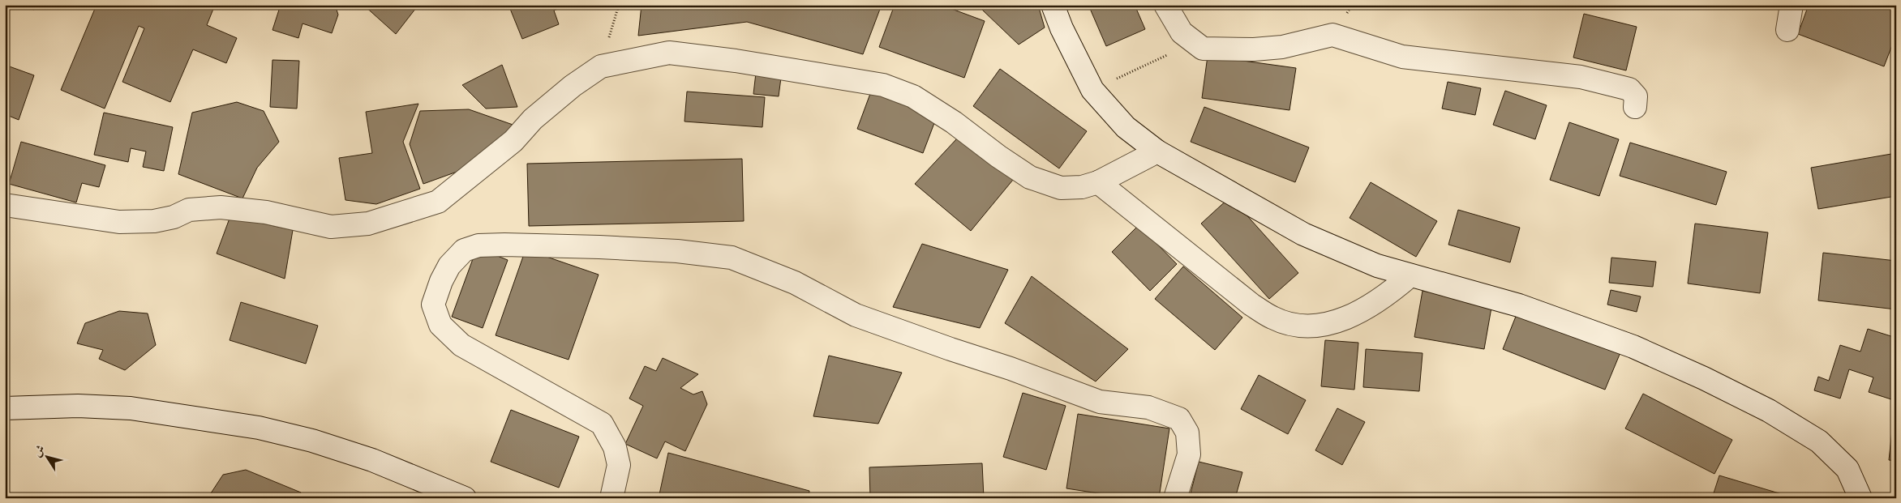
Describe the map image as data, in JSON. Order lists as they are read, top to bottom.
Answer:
{
  "north": "top left"
}
